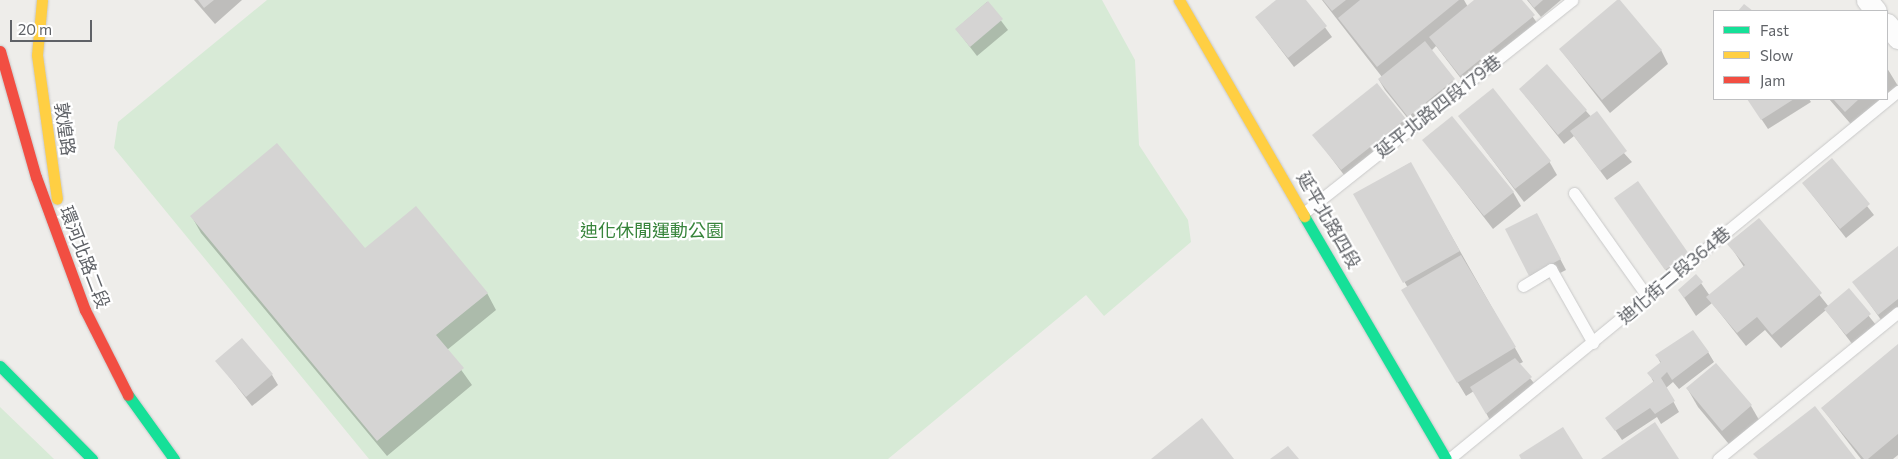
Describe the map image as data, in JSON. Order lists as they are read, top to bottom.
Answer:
{
  "streets": {
    "street": ["敦煌路", "延平北路四段", "環河北路二段"],
    "lane": ["延平北路四段179巷", "迪化街二段364巷"]
  },
  "crossings": [
    ["延平北路四段179巷", "延平北路四段"],
    ["敦煌路", "環河北路二段"],
    ["延平北路四段", "迪化街二段364巷"]
  ],
  "parks": ["迪化休閒運動公園"],
  "legend": ["Fast", "Slow", "Jam"],
  "scale_bar": "20 m"
}
